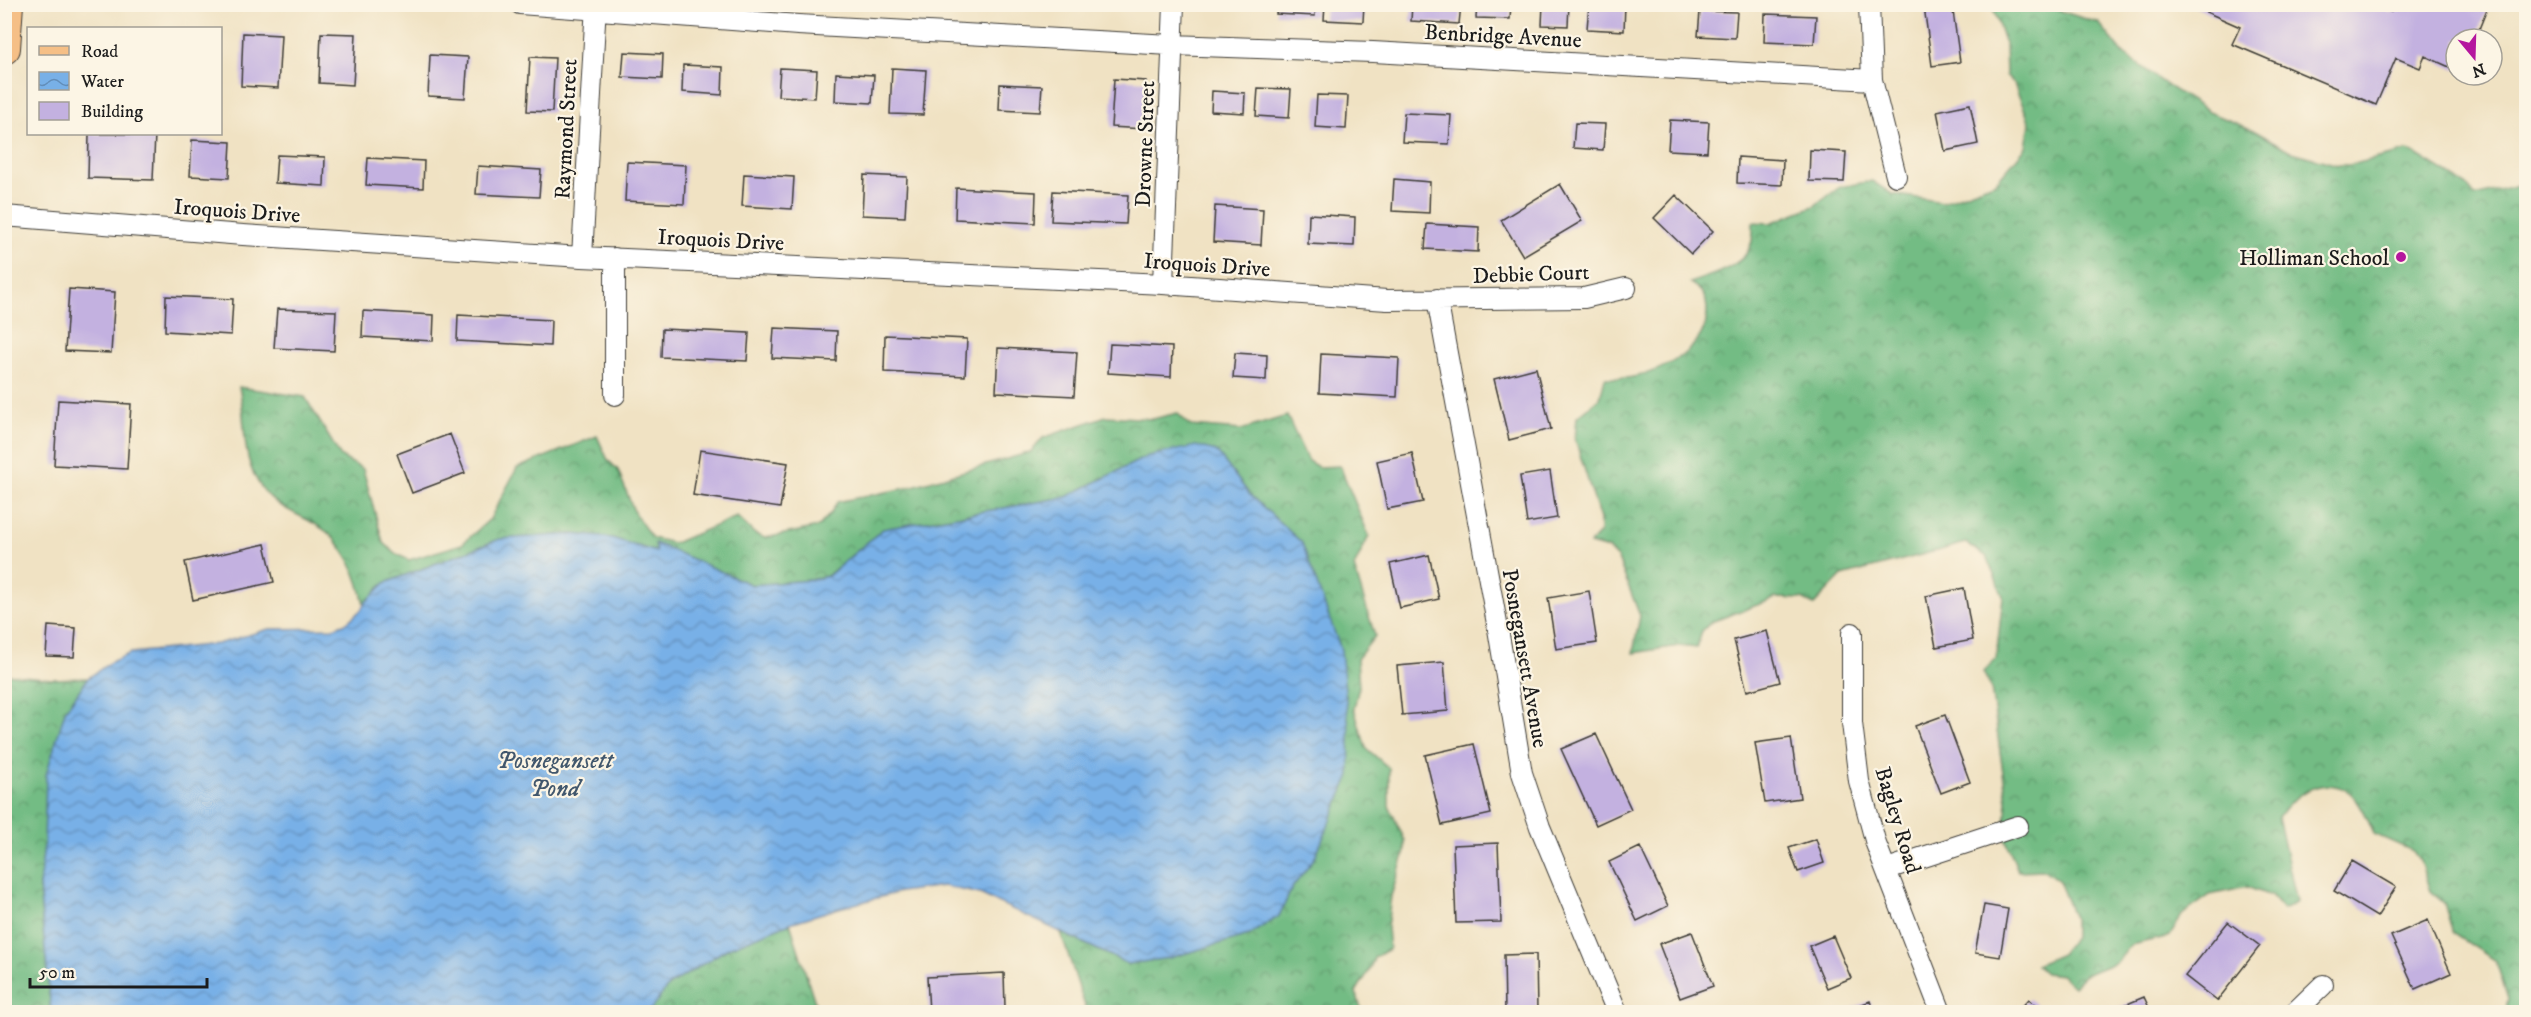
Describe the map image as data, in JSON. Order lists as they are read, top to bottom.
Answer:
{
  "streets": {
    "street": [
      "Benbridge Avenue",
      "Raymond Street",
      "Drowne Street",
      "Iroquois Drive",
      "Debbie Court",
      "Posnegansett Avenue",
      "Bagley Road"
    ]
  },
  "crossings": [
    ["Benbridge Avenue", "Raymond Street"],
    ["Benbridge Avenue", "Drowne Street"],
    ["Raymond Street", "Iroquois Drive"],
    ["Drowne Street", "Iroquois Drive"],
    ["Iroquois Drive", "Debbie Court"],
    ["Iroquois Drive", "Posnegansett Avenue"],
    ["Debbie Court", "Posnegansett Avenue"]
  ],
  "water": ["Posnegansett Pond"],
  "places": ["Holliman School"],
  "legend": ["Road", "Water", "Building"],
  "scale_bar": "50 m",
  "north": "bottom"
}
